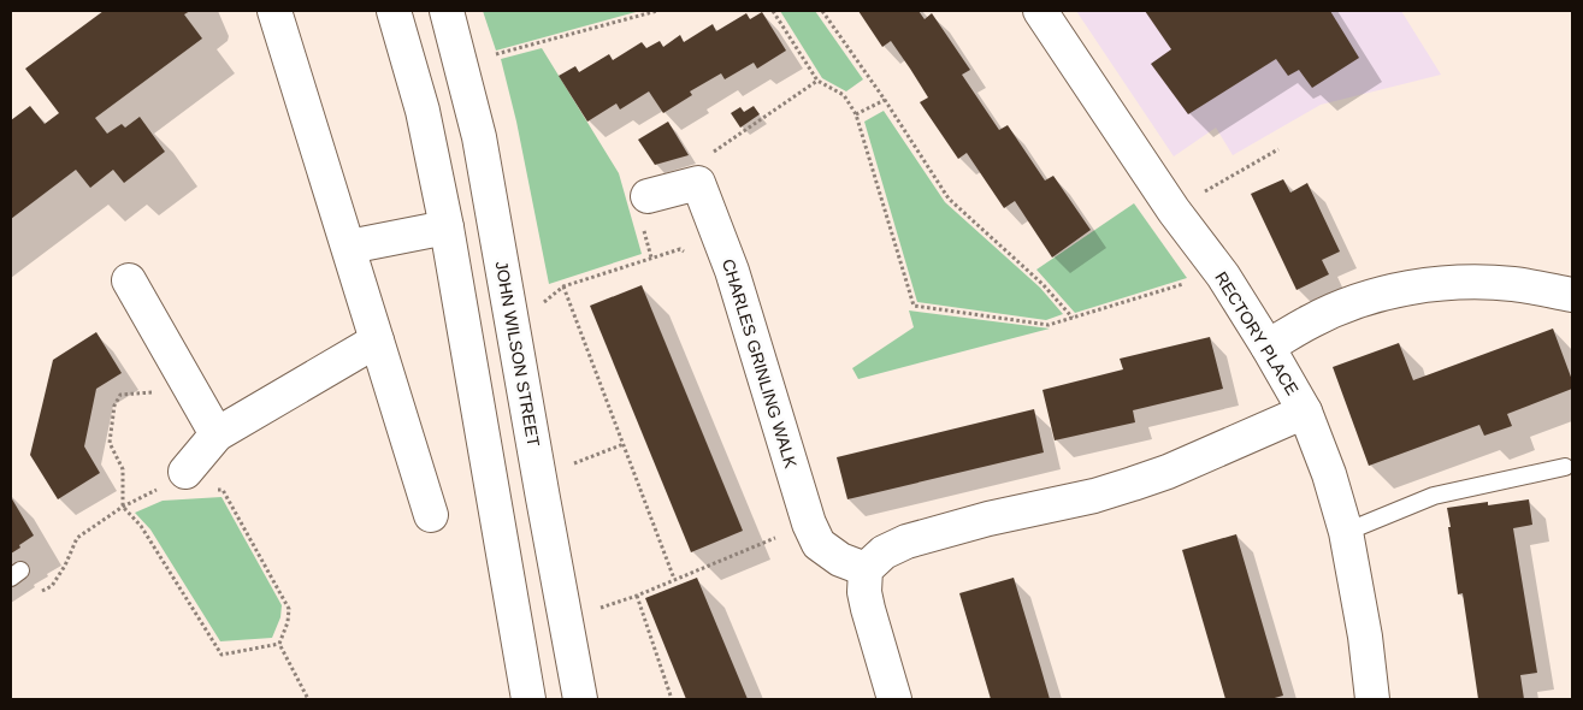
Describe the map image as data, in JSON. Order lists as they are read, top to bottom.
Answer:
{
  "streets": {
    "main road": ["RECTORY PLACE", "JOHN WILSON STREET", "CHARLES GRINLING WALK"]
  }
}
